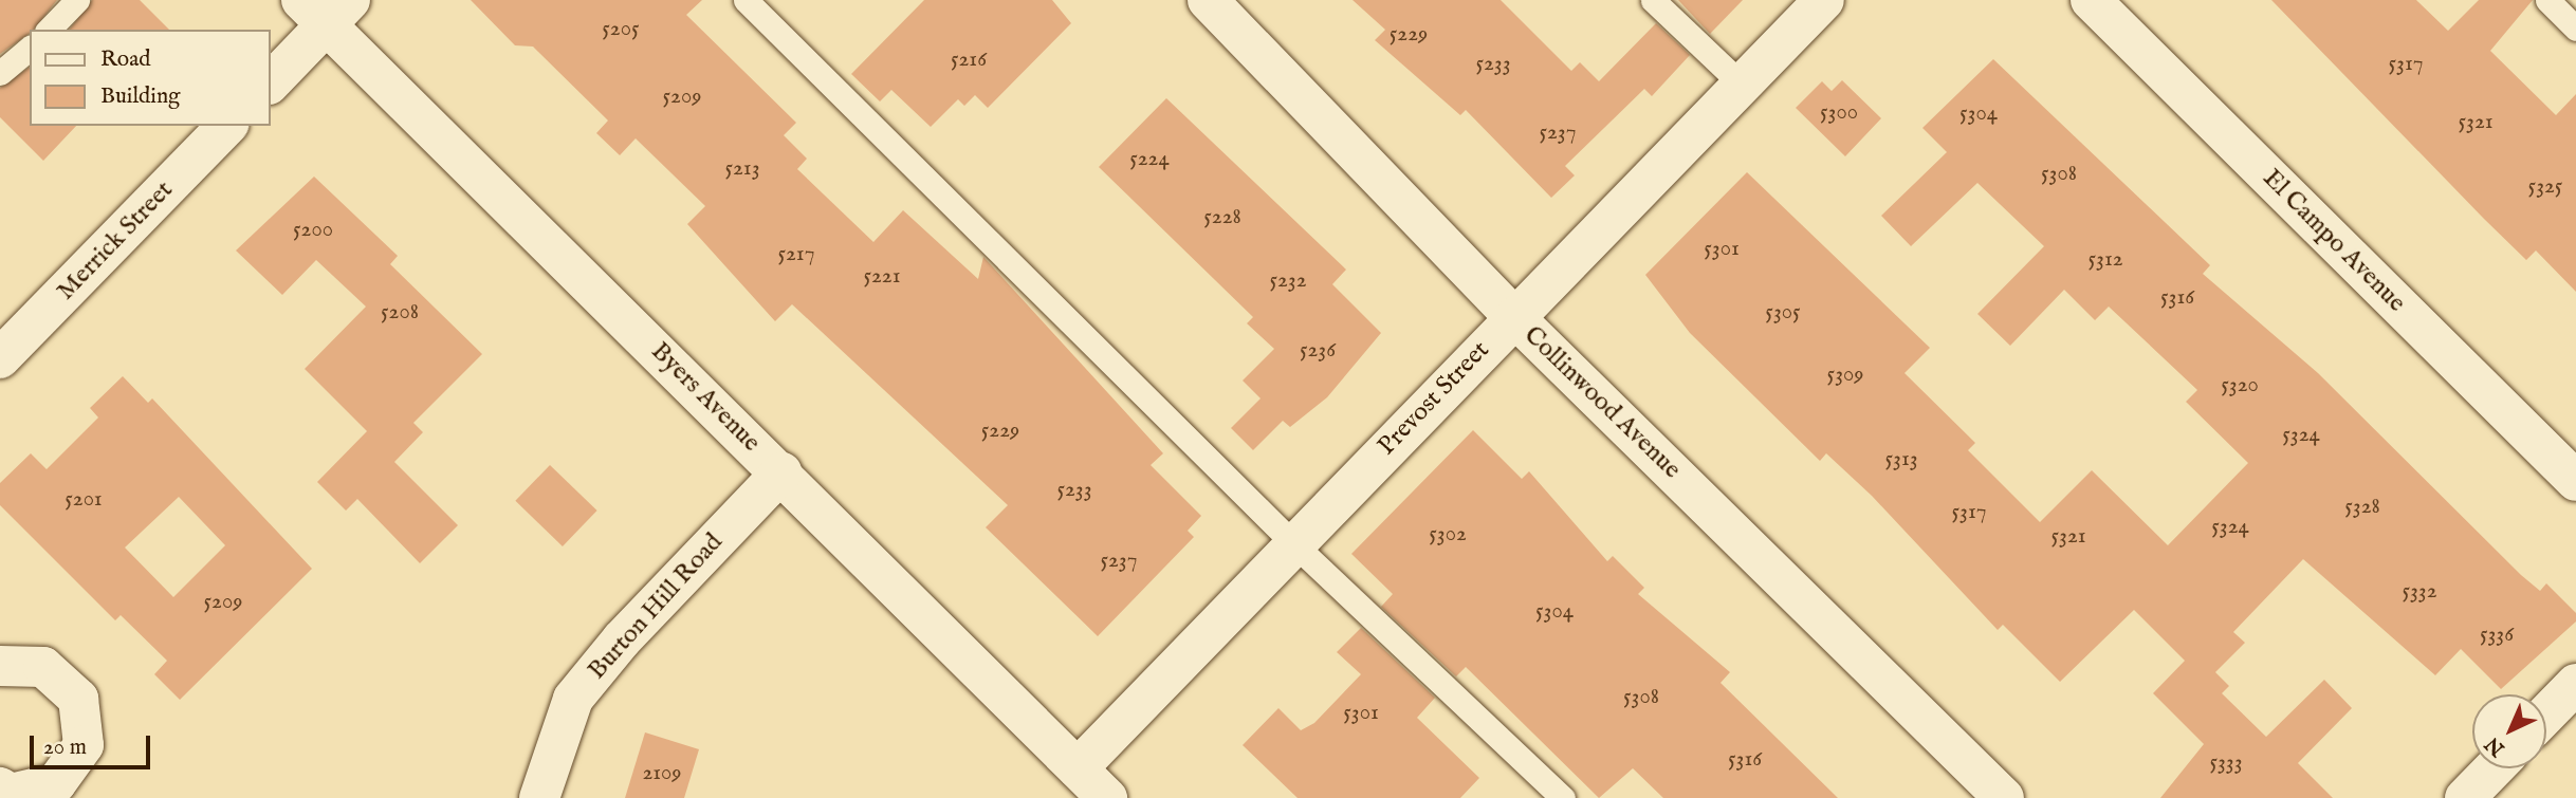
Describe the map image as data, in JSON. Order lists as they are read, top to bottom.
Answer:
{
  "streets": {
    "street": [
      "Merrick Street",
      "El Campo Avenue",
      "Byers Avenue",
      "Prevost Street",
      "Collinwood Avenue",
      "Burton Hill Road"
    ]
  },
  "crossings": [
    ["Byers Avenue", "Prevost Street"],
    ["Byers Avenue", "Burton Hill Road"],
    ["Prevost Street", "Collinwood Avenue"]
  ],
  "house_numbers": [
    "5205",
    "5229",
    "5216",
    "5233",
    "5317",
    "5209",
    "5300",
    "5304",
    "5321",
    "5237",
    "5224",
    "5213",
    "5308",
    "5325",
    "5228",
    "5200",
    "5301",
    "5217",
    "5312",
    "5221",
    "5232",
    "5316",
    "5208",
    "5305",
    "5236",
    "5309",
    "5320",
    "5229",
    "5324",
    "5313",
    "5233",
    "5201",
    "5328",
    "5317",
    "5324",
    "5302",
    "5321",
    "5237",
    "5332",
    "5209",
    "5304",
    "5336",
    "5308",
    "5301",
    "5316",
    "5333",
    "2109"
  ],
  "legend": ["Road", "Building"],
  "scale_bar": "20 m",
  "north": "bottom left"
}
